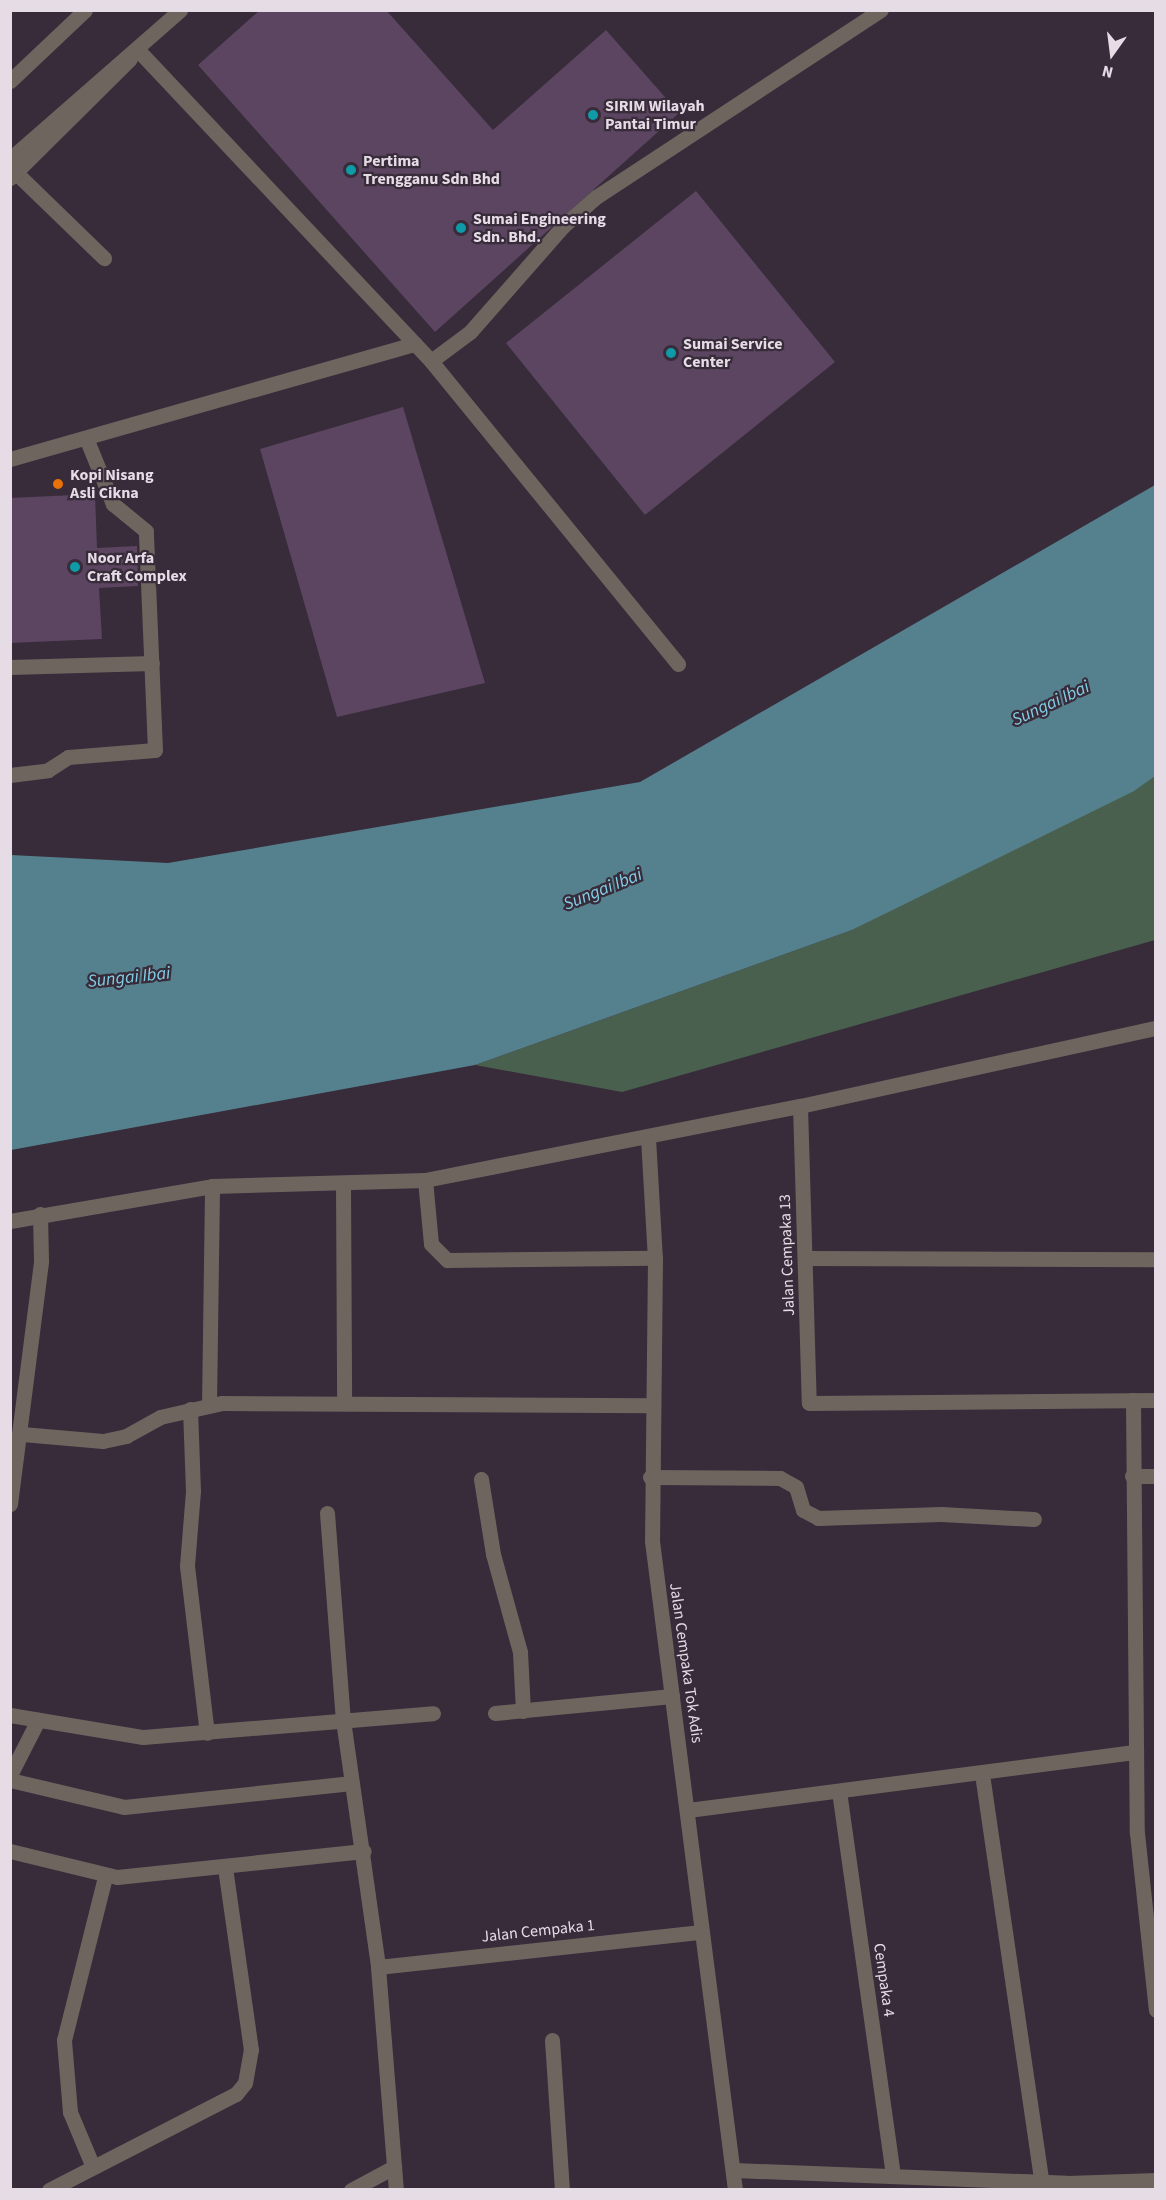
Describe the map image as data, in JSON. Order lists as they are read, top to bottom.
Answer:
{
  "streets": {
    "street": [
      "Jalan Cempaka 13",
      "Jalan Cempaka Tok Adis",
      "Jalan Cempaka 1",
      "Cempaka 4"
    ]
  },
  "crossings": [
    ["Jalan Cempaka Tok Adis", "Jalan Cempaka 1"]
  ],
  "water": ["Sungai Ibai"],
  "places": [
    "SIRIM Wilayah Pantai Timur",
    "Pertima Trengganu Sdn Bhd",
    "Sumai Engineering Sdn. Bhd.",
    "Sumai Service Center",
    "Kopi Nisang Asli Cikna",
    "Noor Arfa Craft Complex"
  ],
  "north": "bottom"
}
